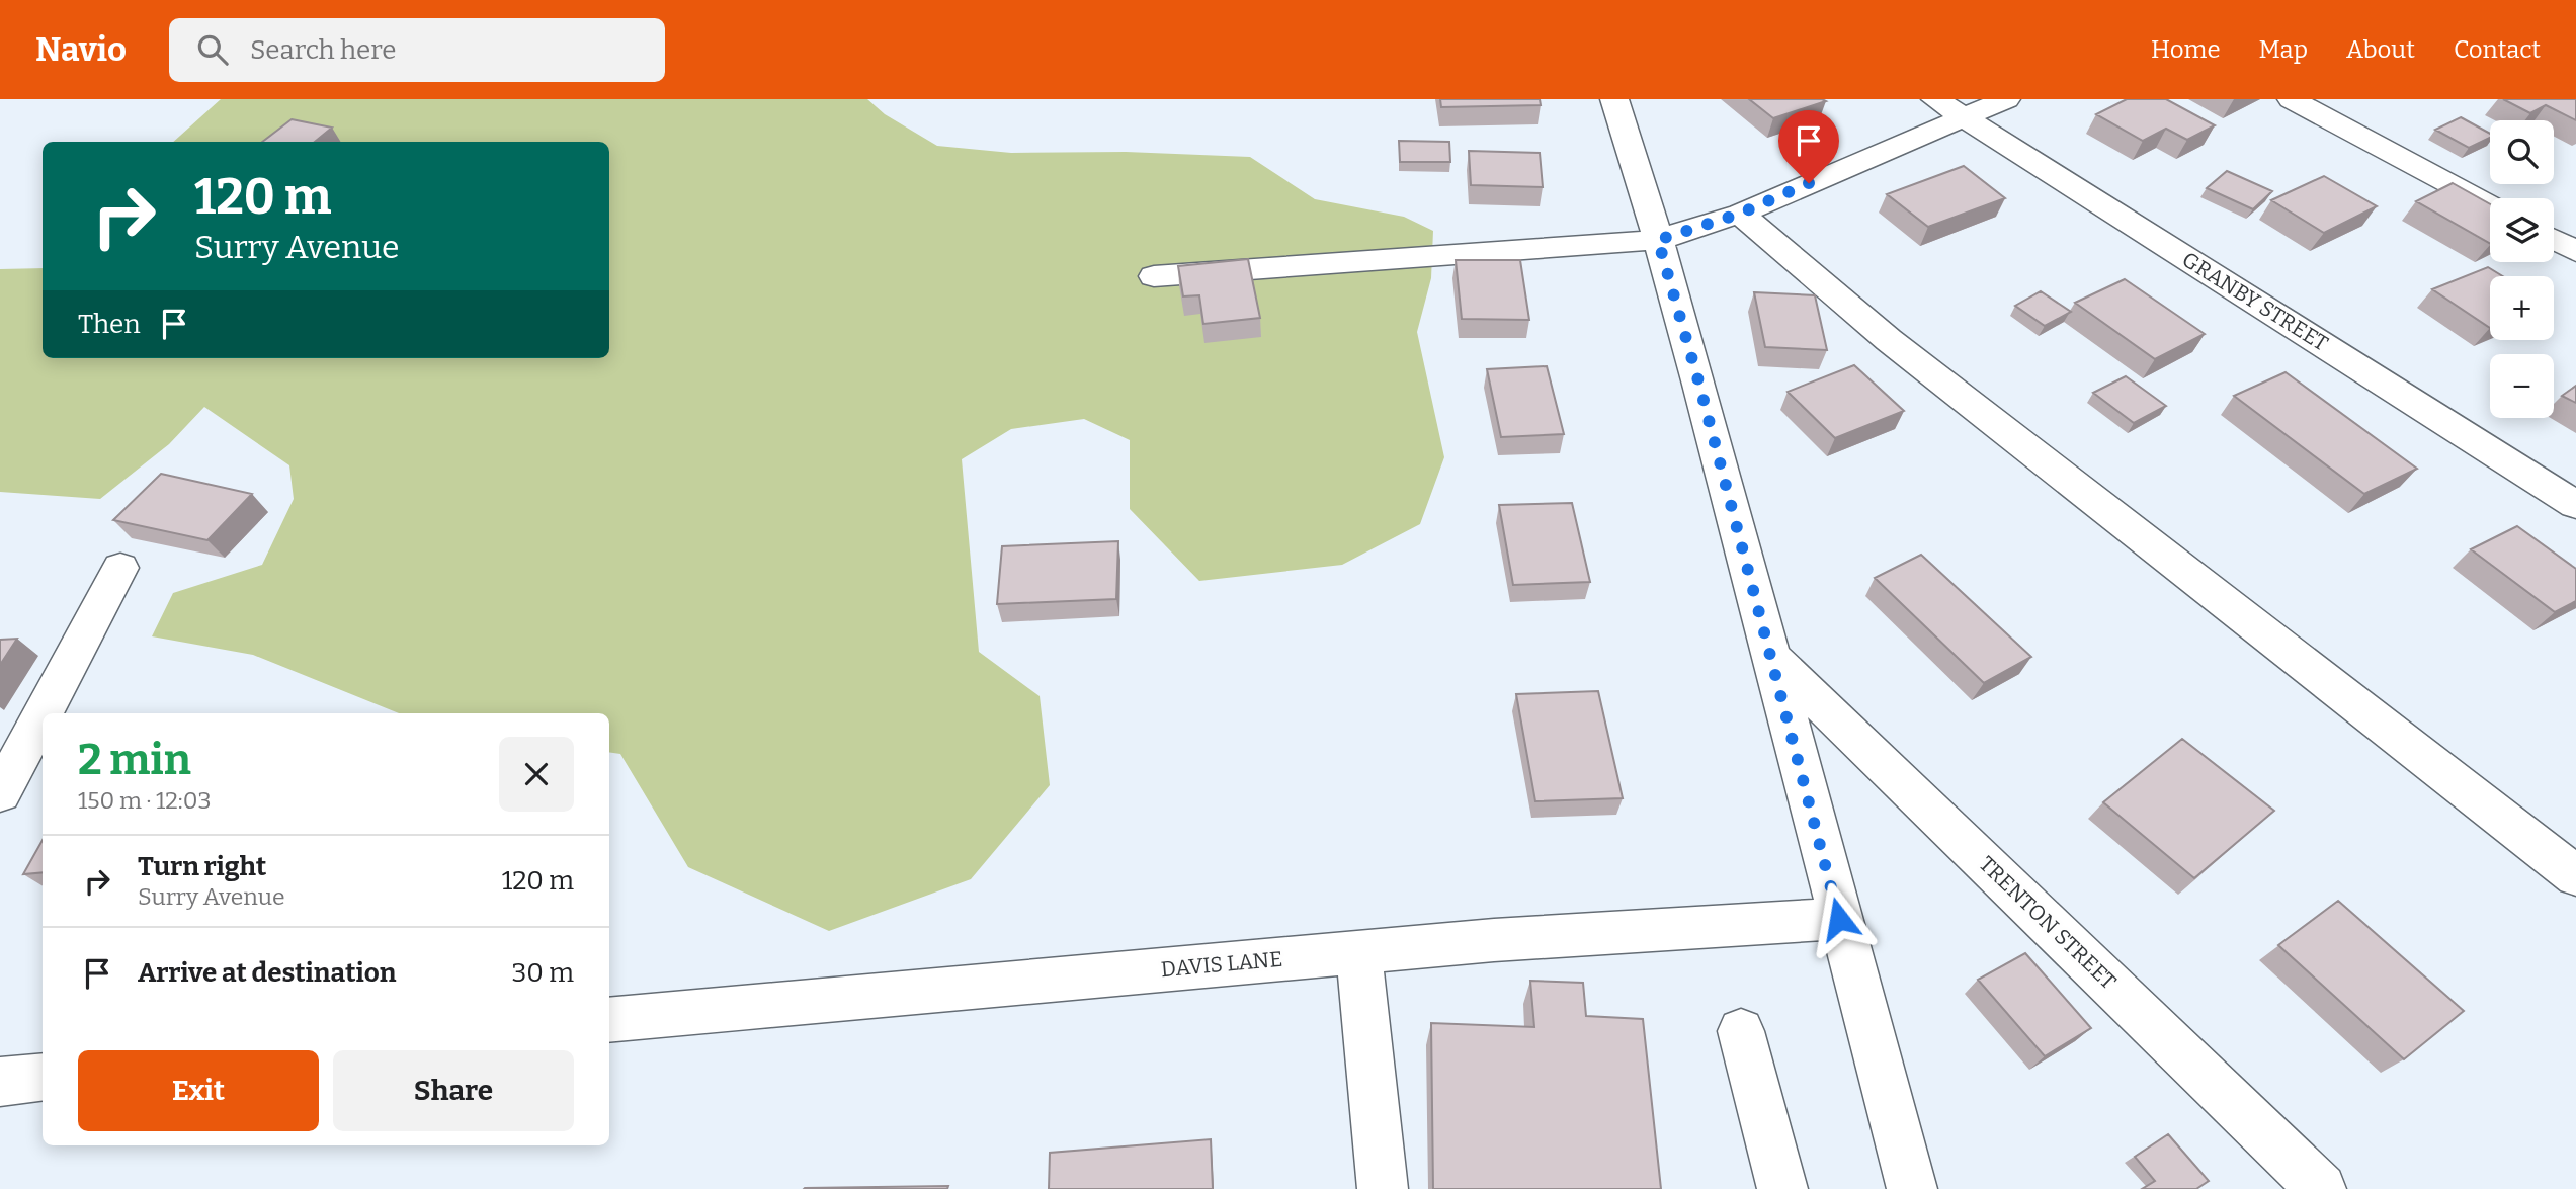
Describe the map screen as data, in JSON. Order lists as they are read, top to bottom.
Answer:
{
  "streets": {
    "street": ["GRANBY STREET", "TRENTON STREET", "DAVIS LANE"]
  },
  "page": {
    "header": "Navio",
    "search": "Search here",
    "nav": [
      "Home",
      "Map",
      "About",
      "Contact"
    ],
    "map_buttons": ["+", "−"],
    "turn": ["120 m", "Surry Avenue"],
    "then": "Then",
    "heading": ["2 min", "150 m · 12:03"],
    "list": [
      {
        "name": "Turn right",
        "note": "Surry Avenue",
        "value": "120 m"
      },
      {
        "name": "Arrive at destination",
        "value": "30 m"
      }
    ],
    "buttons": ["Exit", "Share"]
  }
}
